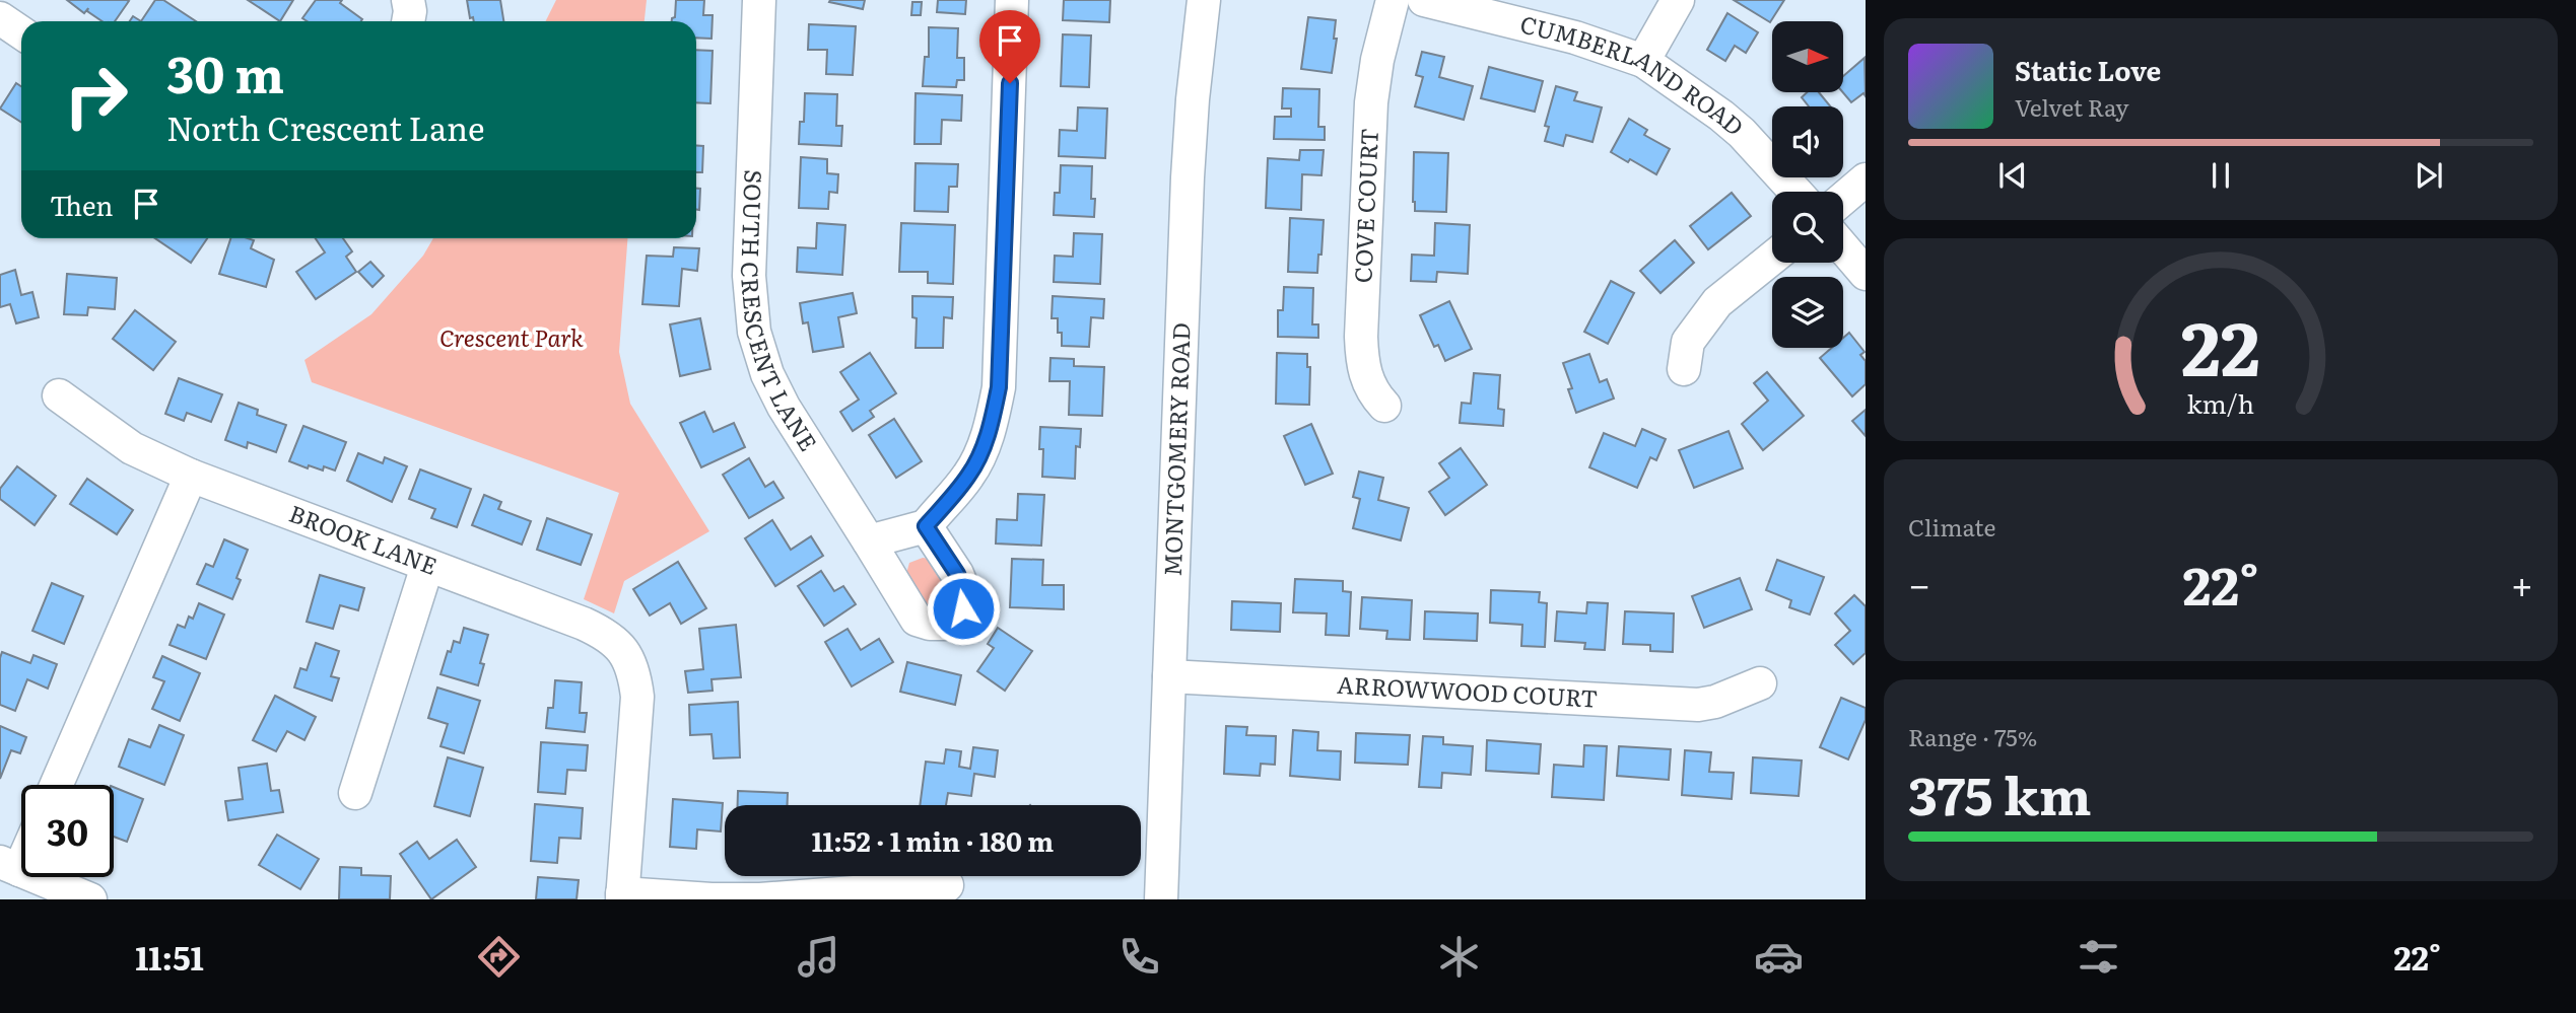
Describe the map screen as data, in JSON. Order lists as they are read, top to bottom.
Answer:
{
  "streets": {
    "street": [
      "CUMBERLAND ROAD",
      "COVE COURT",
      "SOUTH CRESCENT LANE",
      "MONTGOMERY ROAD",
      "BROOK LANE",
      "ARROWWOOD COURT"
    ]
  },
  "crossings": [
    ["MONTGOMERY ROAD", "ARROWWOOD COURT"]
  ],
  "parks": ["Crescent Park"],
  "north": "right",
  "page": {
    "turn": ["30 m", "North Crescent Lane"],
    "song": ["Static Love", "Velvet Ray"],
    "then": "Then",
    "tile": [
      "Climate",
      ["Range · 75%", "375 km"]
    ],
    "heat": ["−", "22°", "+"],
    "limit": "30",
    "trip": "11:52 · 1 min · 180 m",
    "tabs": ["11:51", "22°"],
    "gauge": ["22", "km/h"]
  }
}
